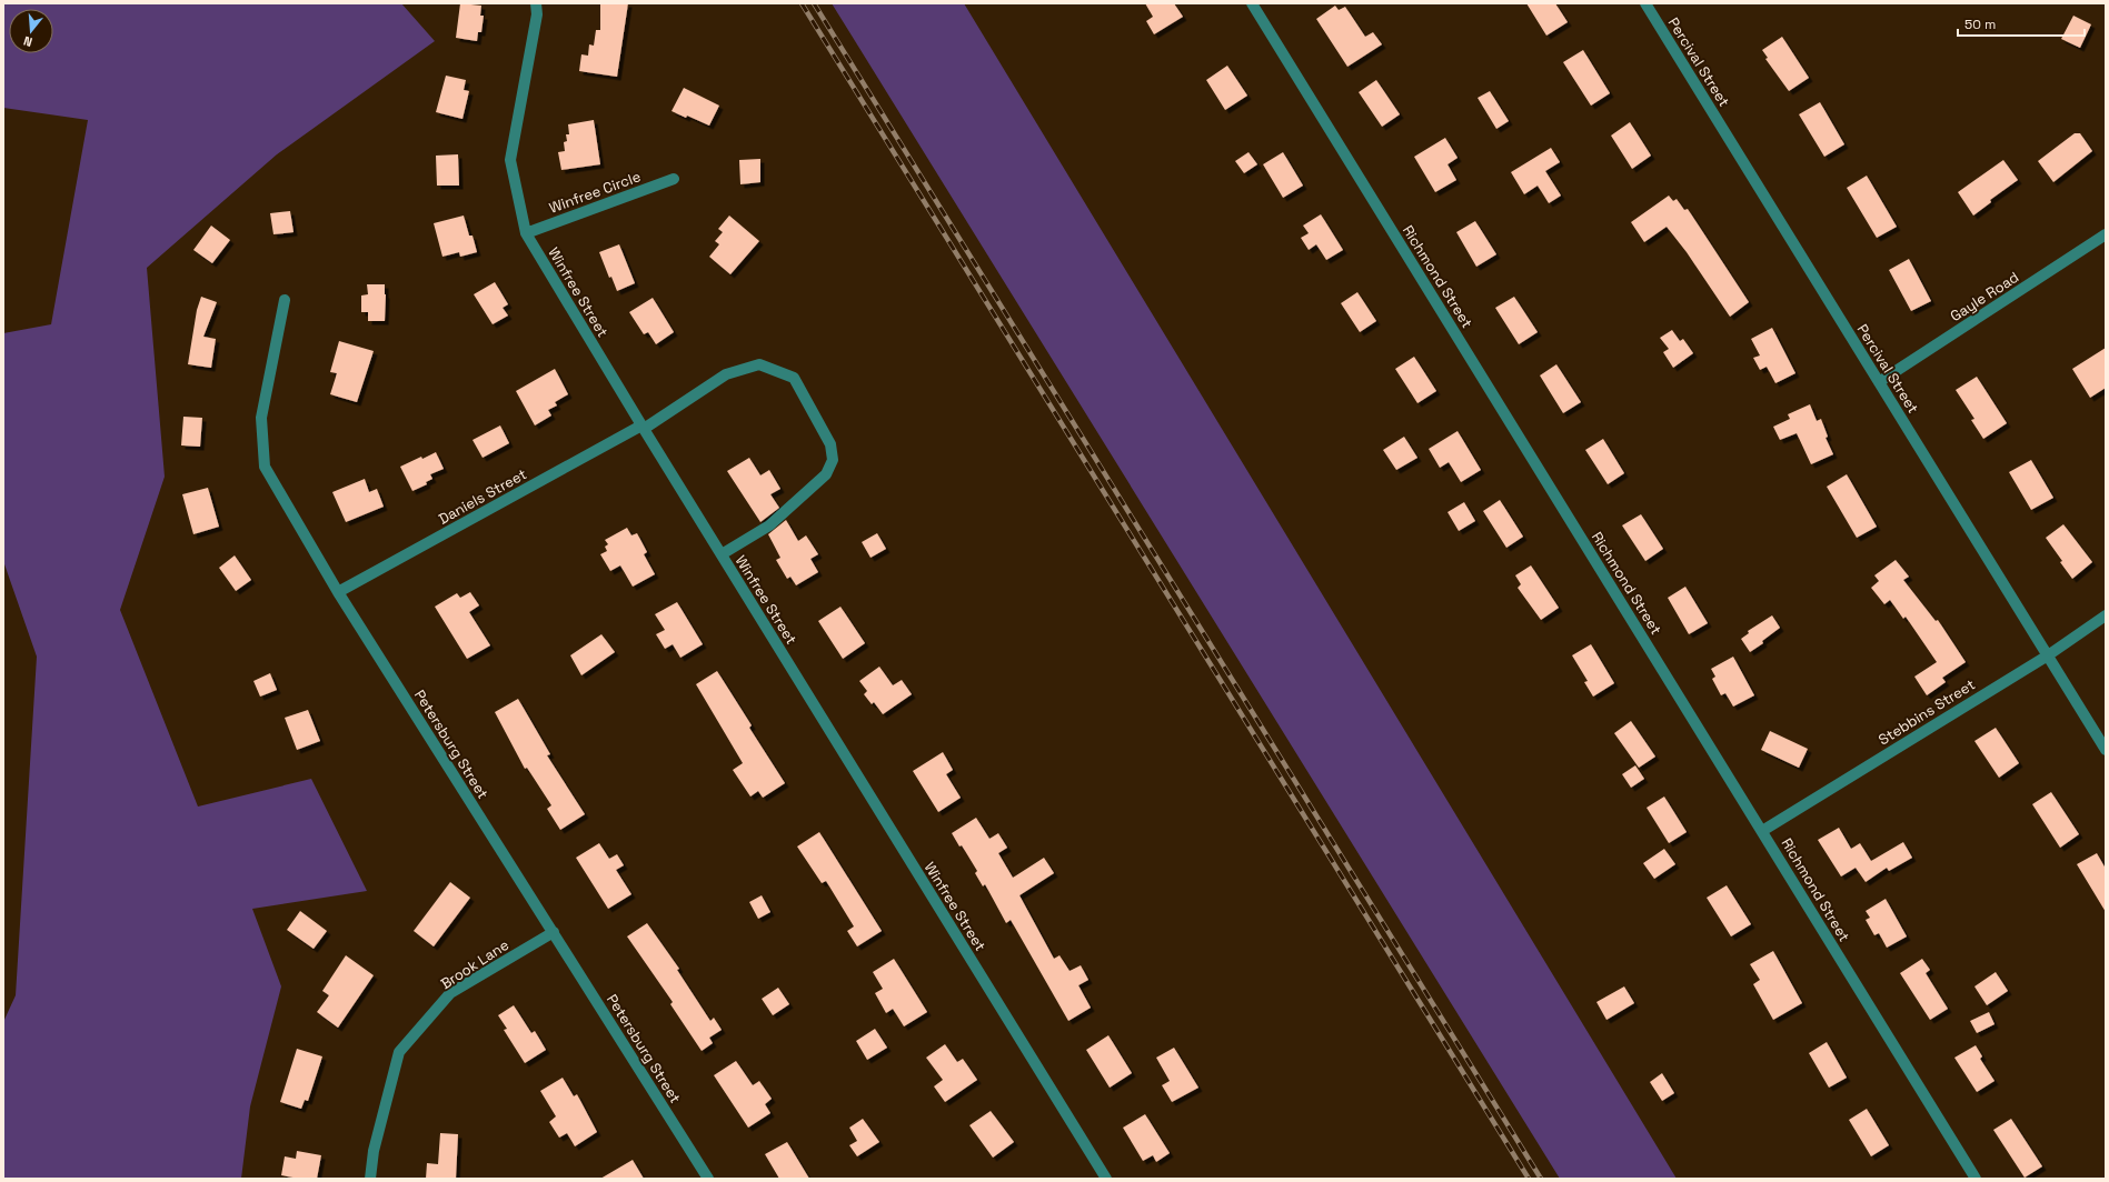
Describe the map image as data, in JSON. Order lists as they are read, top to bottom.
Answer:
{
  "streets": {
    "street": [
      "Percival Street",
      "Winfree Circle",
      "Richmond Street",
      "Winfree Street",
      "Gayle Road",
      "Daniels Street",
      "Stebbins Street",
      "Petersburg Street",
      "Brook Lane"
    ]
  },
  "crossings": [
    ["Percival Street", "Gayle Road"],
    ["Percival Street", "Stebbins Street"],
    ["Winfree Circle", "Winfree Street"],
    ["Richmond Street", "Stebbins Street"],
    ["Winfree Street", "Daniels Street"],
    ["Daniels Street", "Petersburg Street"],
    ["Petersburg Street", "Brook Lane"]
  ],
  "scale_bar": "50 m",
  "north": "bottom"
}
